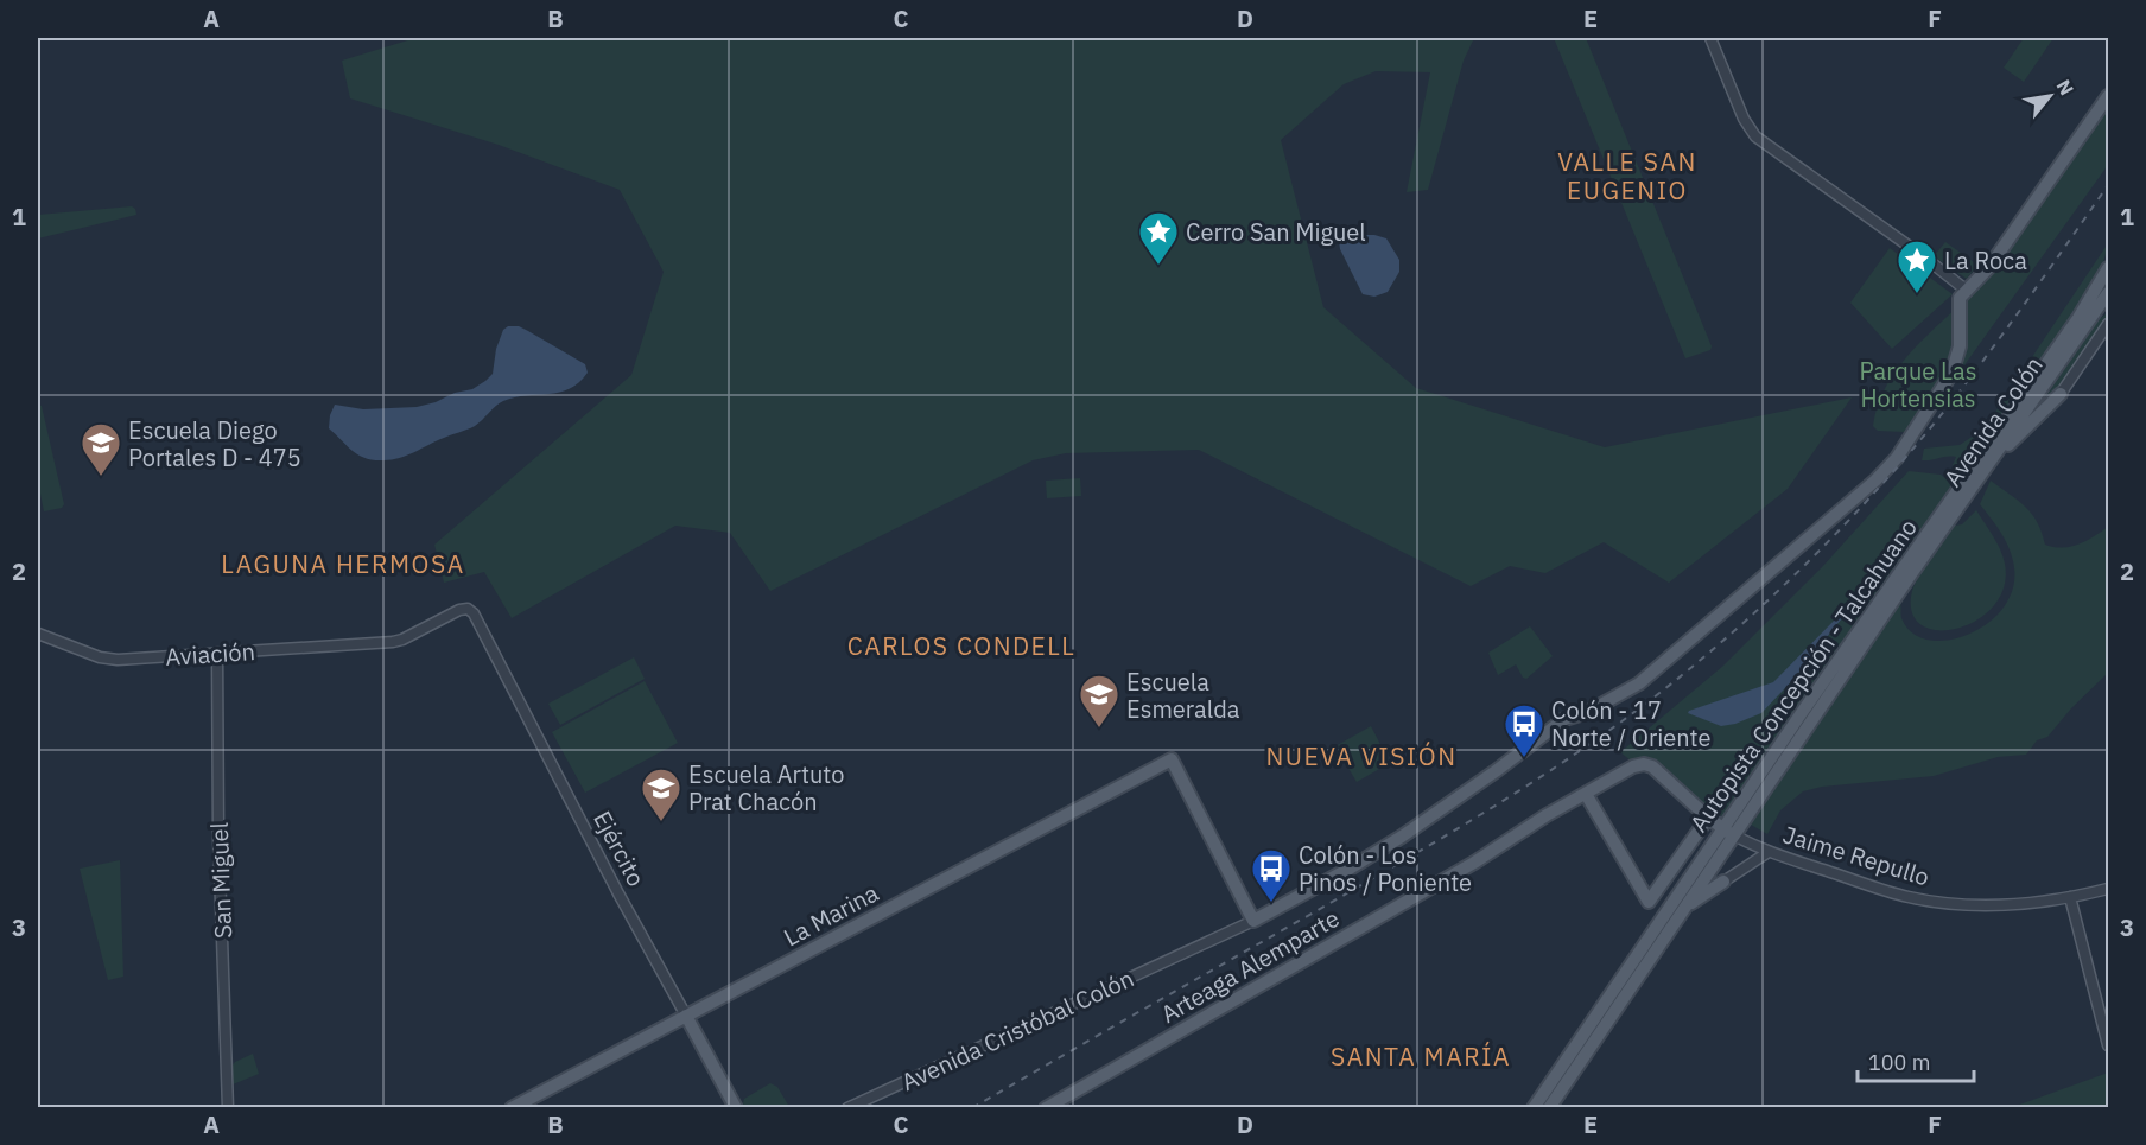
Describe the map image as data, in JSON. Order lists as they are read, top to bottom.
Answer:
{
  "streets": {
    "main road": [
      "Avenida Colón",
      "Autopista Concepción - Talcahuano",
      "Ejército",
      "La Marina",
      "Arteaga Alemparte"
    ],
    "street": [
      "Aviación",
      "Jaime Repullo",
      "San Miguel",
      "Avenida Cristóbal Colón"
    ]
  },
  "crossings": [
    ["Avenida Colón", "Autopista Concepción - Talcahuano"],
    ["Aviación", "Ejército"],
    ["Aviación", "San Miguel"],
    ["Autopista Concepción - Talcahuano", "Jaime Repullo"],
    ["Autopista Concepción - Talcahuano", "Arteaga Alemparte"],
    ["Ejército", "La Marina"],
    ["Jaime Repullo", "Arteaga Alemparte"],
    ["La Marina", "Avenida Cristóbal Colón"]
  ],
  "districts": [
    "VALLE SAN EUGENIO",
    "LAGUNA HERMOSA",
    "CARLOS CONDELL",
    "NUEVA VISIÓN",
    "SANTA MARÍA"
  ],
  "parks": ["Parque Las Hortensias"],
  "places": {
    "place": ["Cerro San Miguel", "La Roca"],
    "school or university": ["Escuela Diego Portales D - 475", "Escuela Esmeralda", "Escuela Artuto Prat Chacón"],
    "bus stop": ["Colón - 17 Norte / Oriente", "Colón - Los Pinos / Poniente"]
  },
  "scale_bar": "100 m",
  "north": "top right",
  "grid": {
    "columns": [
      "A",
      "B",
      "C",
      "D",
      "E",
      "F"
    ],
    "rows": ["1", "2", "3"]
  }
}
